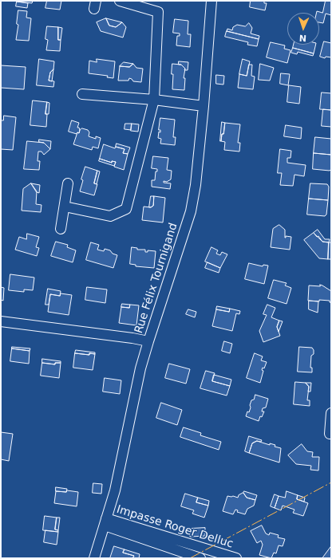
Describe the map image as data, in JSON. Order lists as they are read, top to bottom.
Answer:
{
  "streets": {
    "street": ["Rue Félix Tournigand", "Impasse Roger Delluc"]
  },
  "crossings": [
    ["Rue Félix Tournigand", "Impasse Roger Delluc"]
  ],
  "north": "bottom"
}
